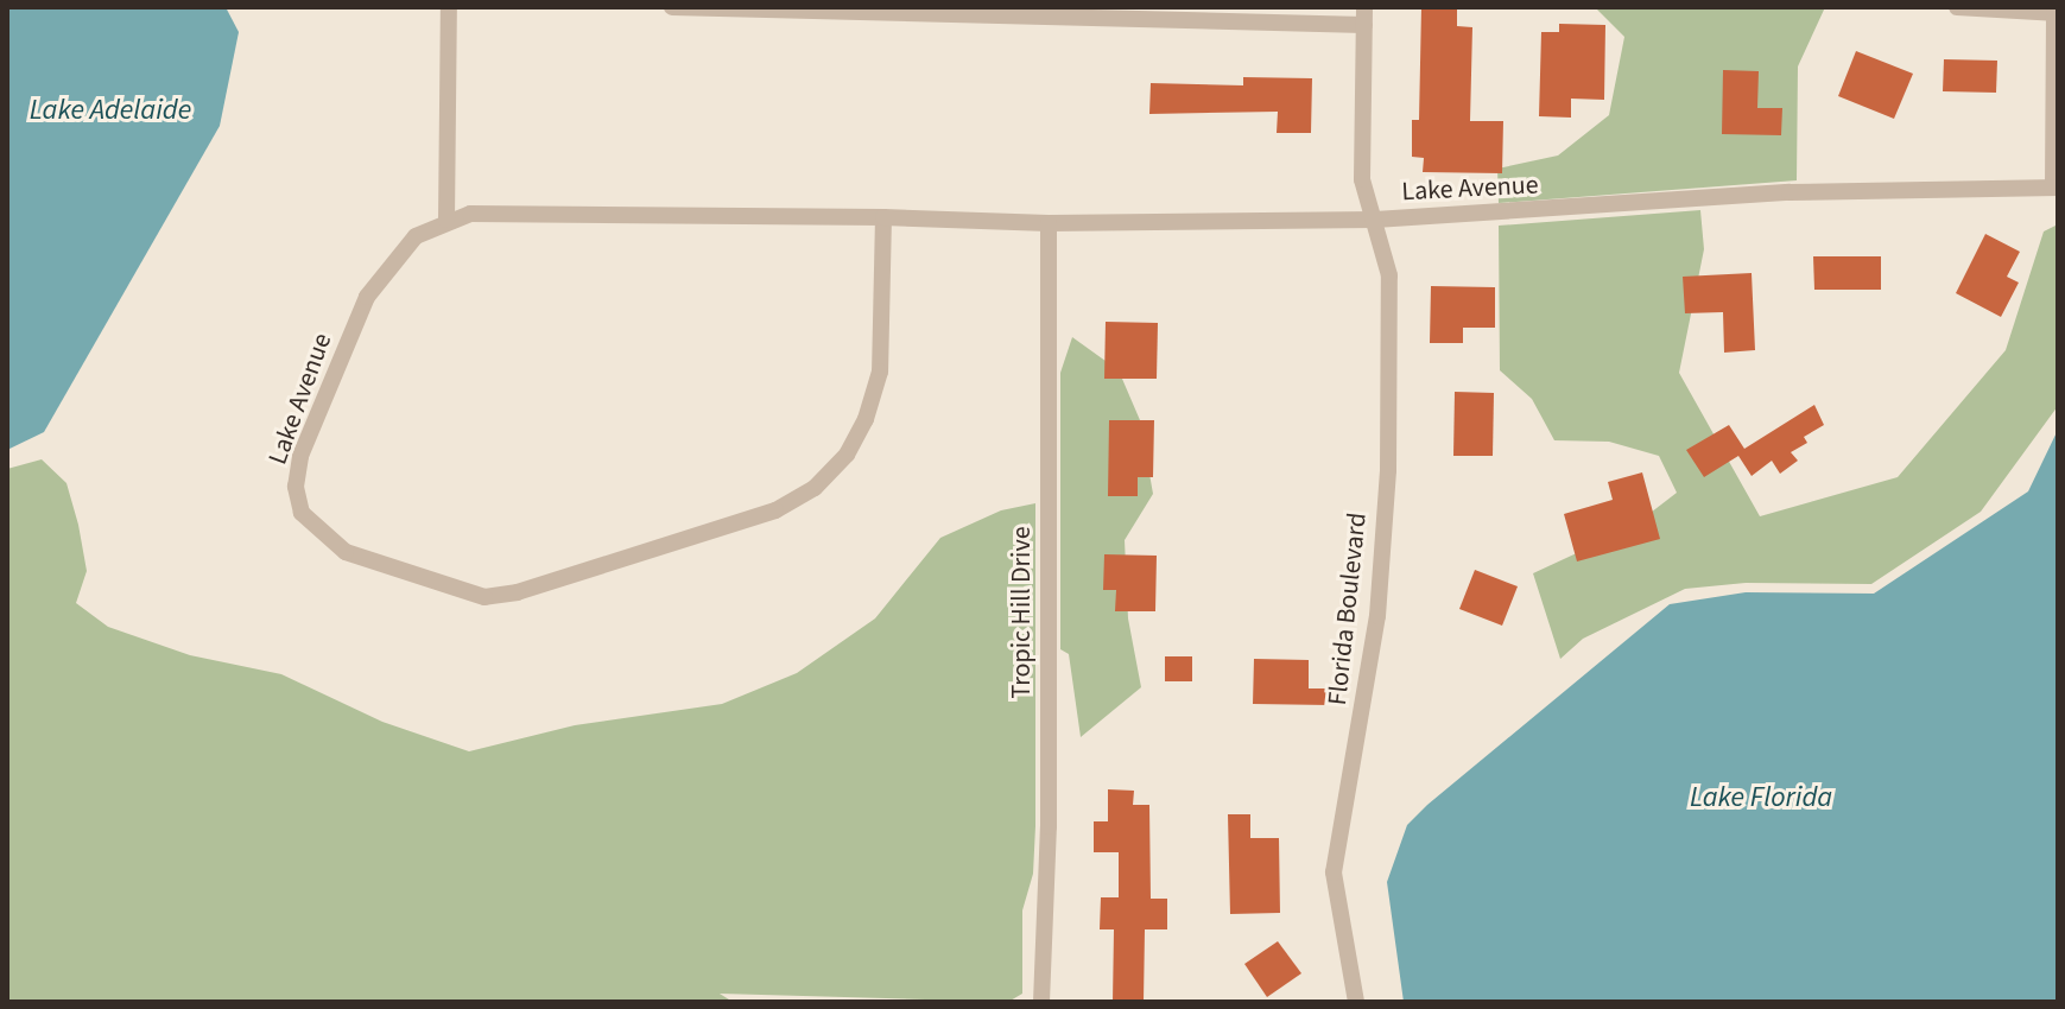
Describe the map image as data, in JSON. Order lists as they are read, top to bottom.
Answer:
{
  "streets": {
    "street": ["Lake Avenue", "Florida Boulevard", "Tropic Hill Drive"]
  },
  "crossings": [
    ["Lake Avenue", "Florida Boulevard"],
    ["Lake Avenue", "Tropic Hill Drive"]
  ],
  "water": ["Lake Adelaide", "Lake Florida"]
}
